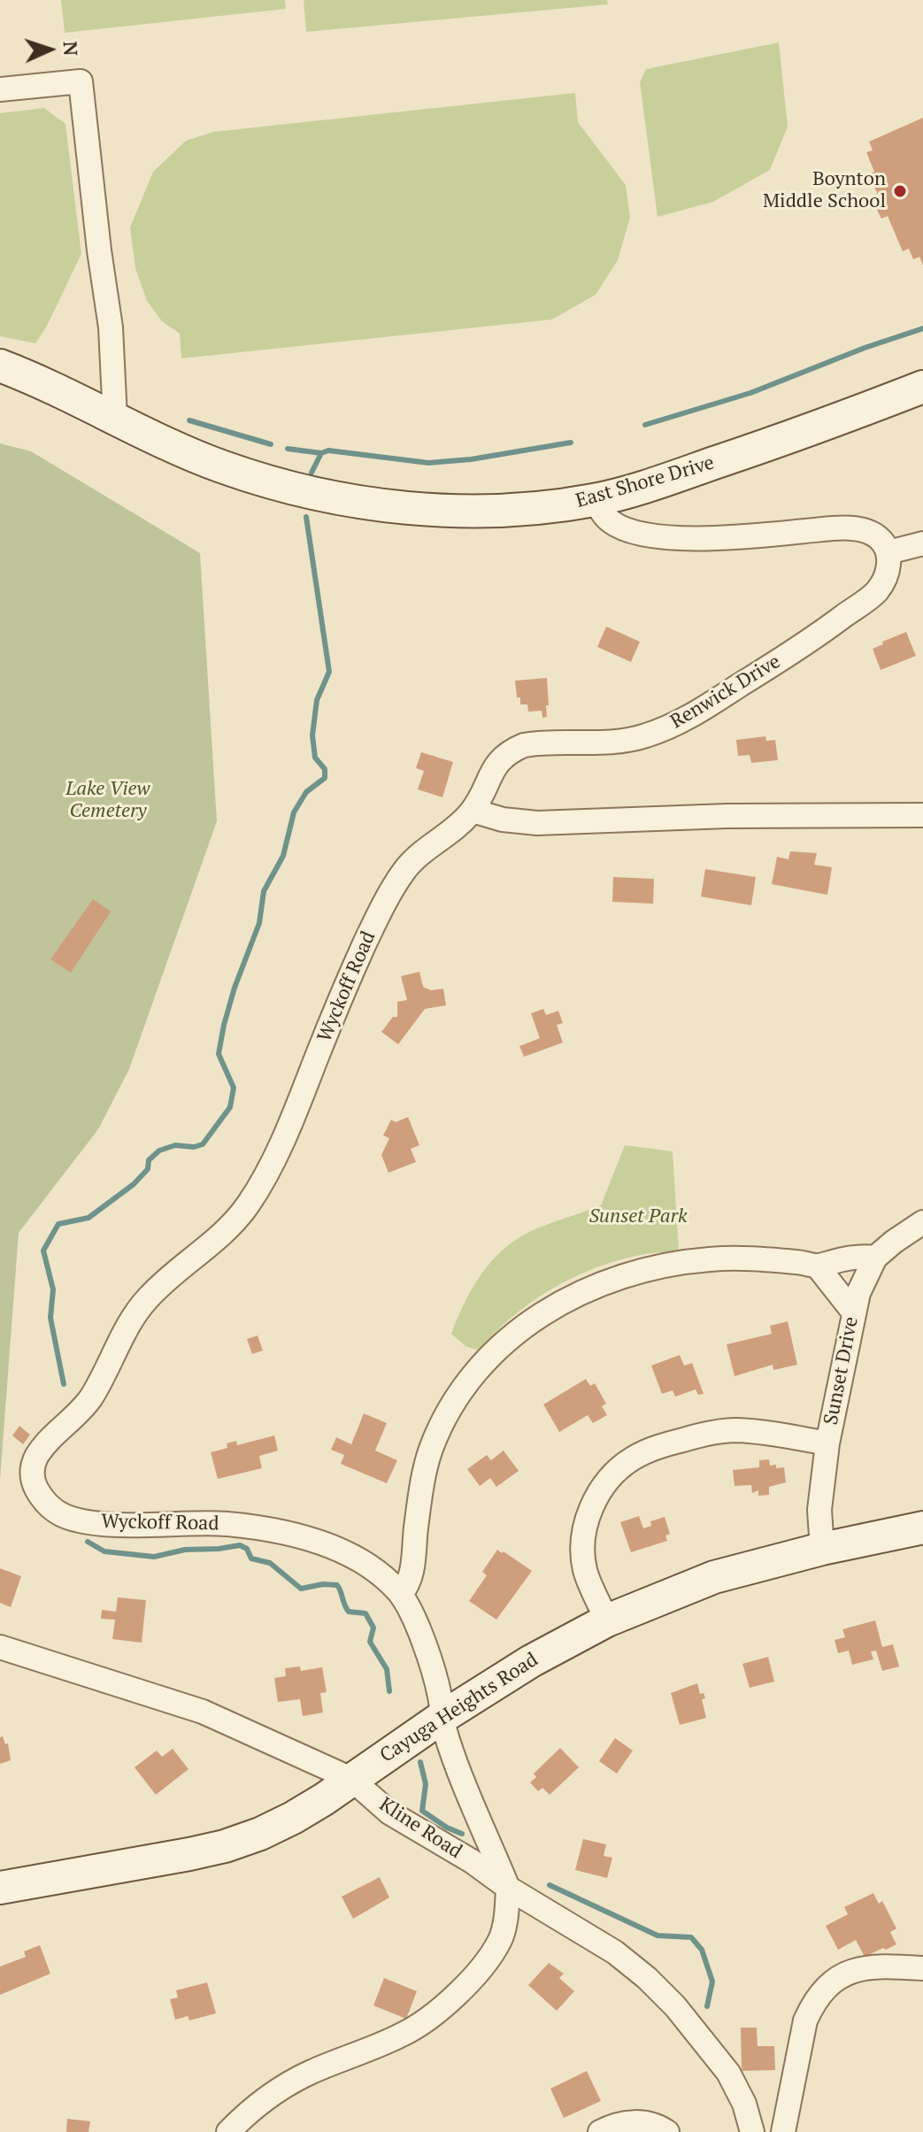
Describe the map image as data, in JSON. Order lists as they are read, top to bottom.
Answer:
{
  "streets": {
    "street": [
      "East Shore Drive",
      "Renwick Drive",
      "Wyckoff Road",
      "Sunset Drive",
      "Cayuga Heights Road",
      "Kline Road"
    ]
  },
  "crossings": [
    ["Renwick Drive", "Wyckoff Road"],
    ["Wyckoff Road", "Cayuga Heights Road"],
    ["Wyckoff Road", "Kline Road"],
    ["Sunset Drive", "Cayuga Heights Road"],
    ["Cayuga Heights Road", "Kline Road"]
  ],
  "parks": ["Lake View Cemetery", "Sunset Park"],
  "places": ["Boynton Middle School"],
  "north": "right"
}
